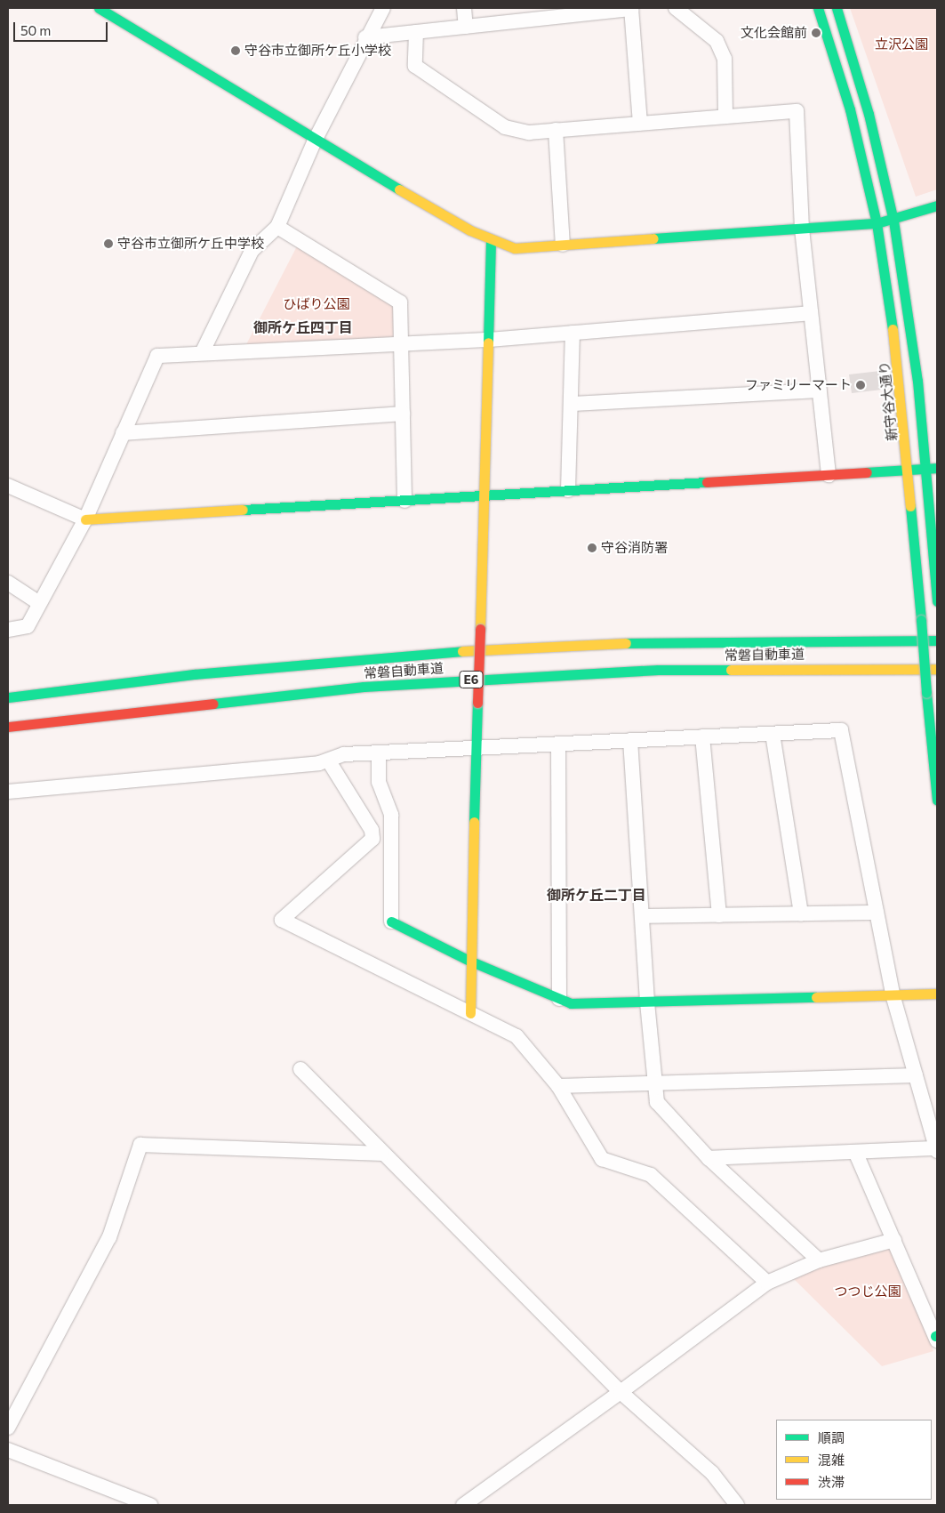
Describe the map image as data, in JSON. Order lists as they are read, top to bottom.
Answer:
{
  "streets": {
    "main road": ["新守谷大通り", "常磐自動車道", "E6"]
  },
  "districts": ["御所ケ丘四丁目", "御所ケ丘二丁目"],
  "parks": ["立沢公園", "ひばり公園", "つつじ公園"],
  "places": [
    "文化会館前",
    "守谷市立御所ケ丘小学校",
    "守谷市立御所ケ丘中学校",
    "ファミリーマート",
    "守谷消防署"
  ],
  "legend": ["順調", "混雑", "渋滞"],
  "scale_bar": "50 m"
}
